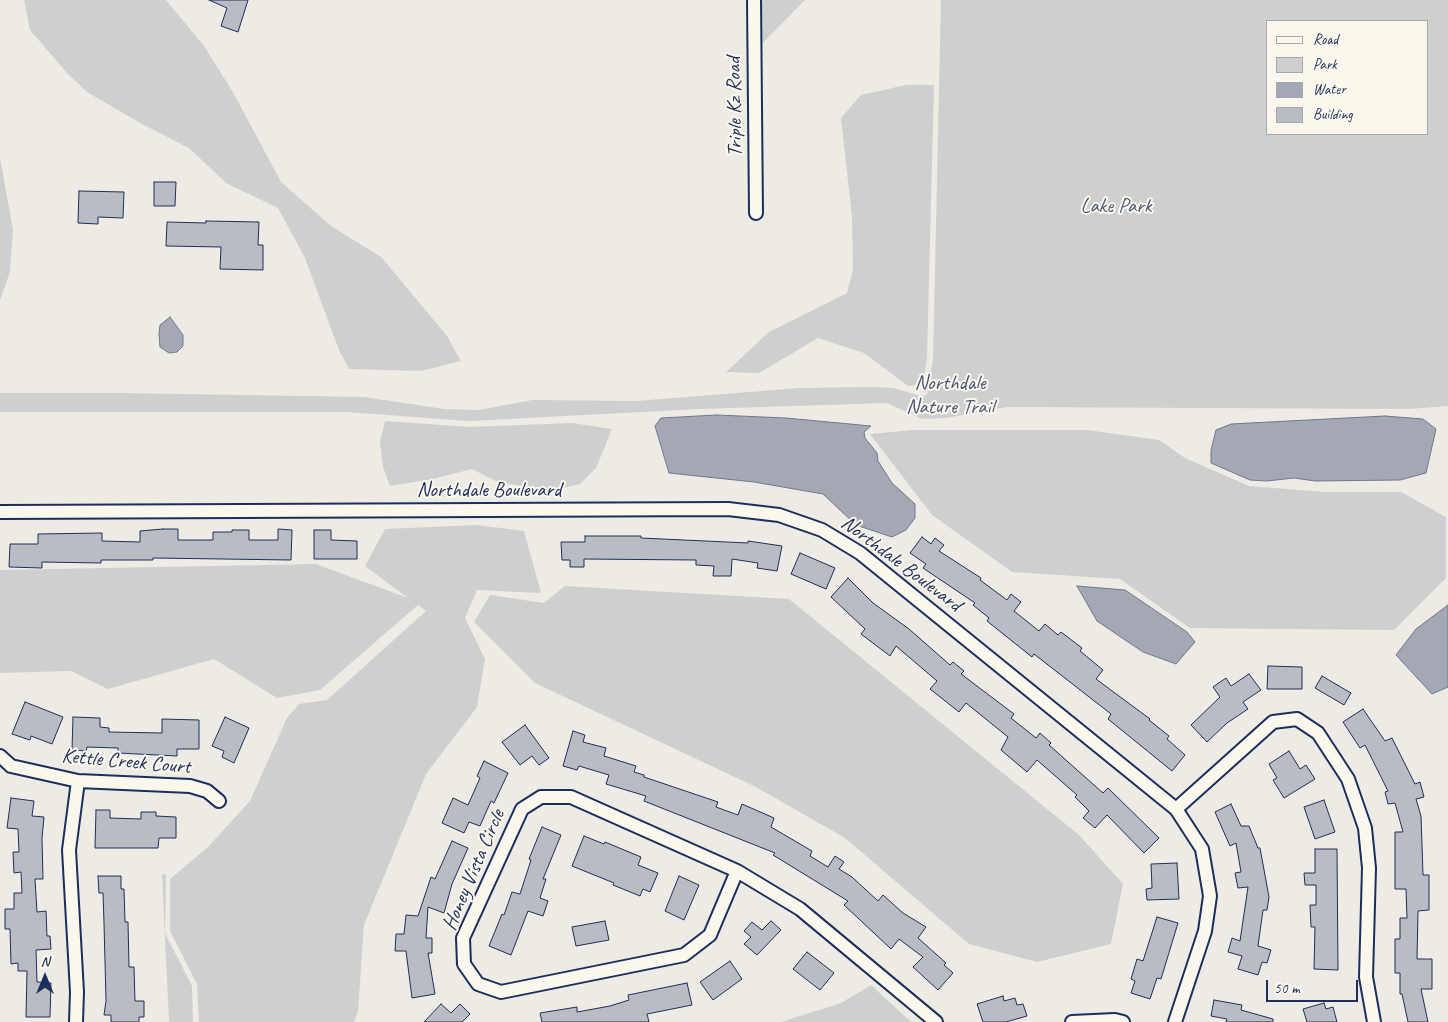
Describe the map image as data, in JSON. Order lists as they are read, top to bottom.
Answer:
{
  "streets": {
    "street": [
      "Triple Kz Road",
      "Northdale Boulevard",
      "Kettle Creek Court",
      "Honey Vista Circle"
    ]
  },
  "parks": ["Lake Park", "Northdale Nature Trail"],
  "legend": [
    "Road",
    "Park",
    "Water",
    "Building"
  ],
  "scale_bar": "50 m",
  "north": "top"
}
